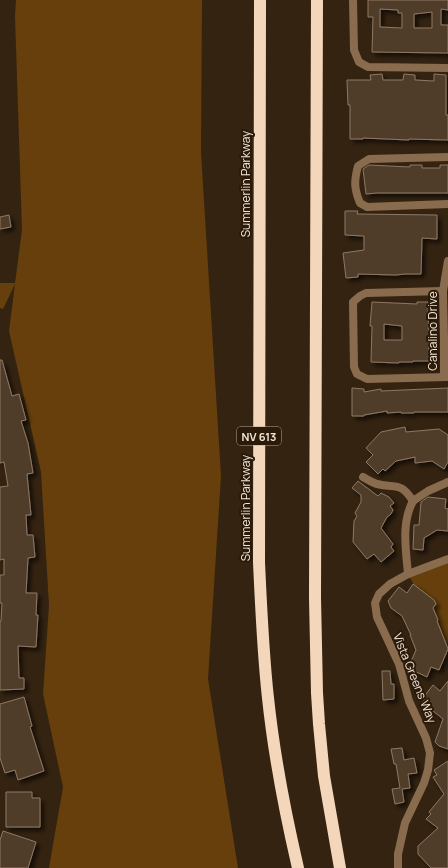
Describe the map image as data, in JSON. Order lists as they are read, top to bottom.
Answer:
{
  "streets": {
    "highway": ["Summerlin Parkway", "NV 613"],
    "street": ["Canalino Drive", "Vista Greens Way"]
  }
}
